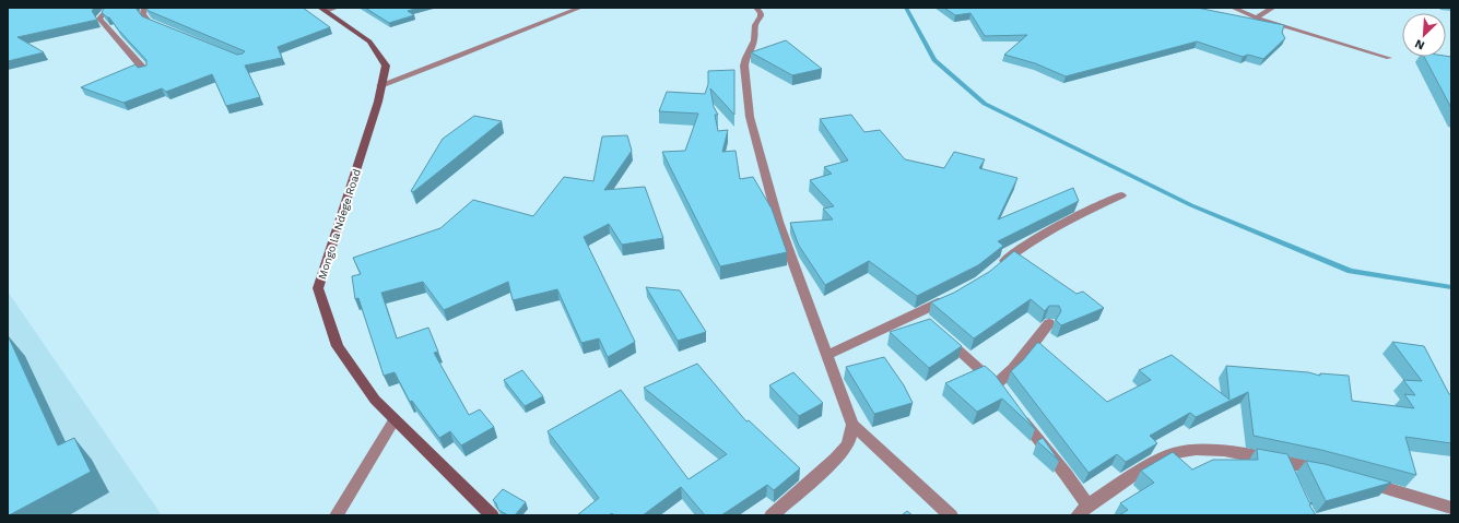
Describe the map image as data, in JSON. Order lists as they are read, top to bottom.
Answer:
{
  "streets": {
    "street": ["Mongo la Ndege Road"]
  },
  "north": "bottom left"
}
